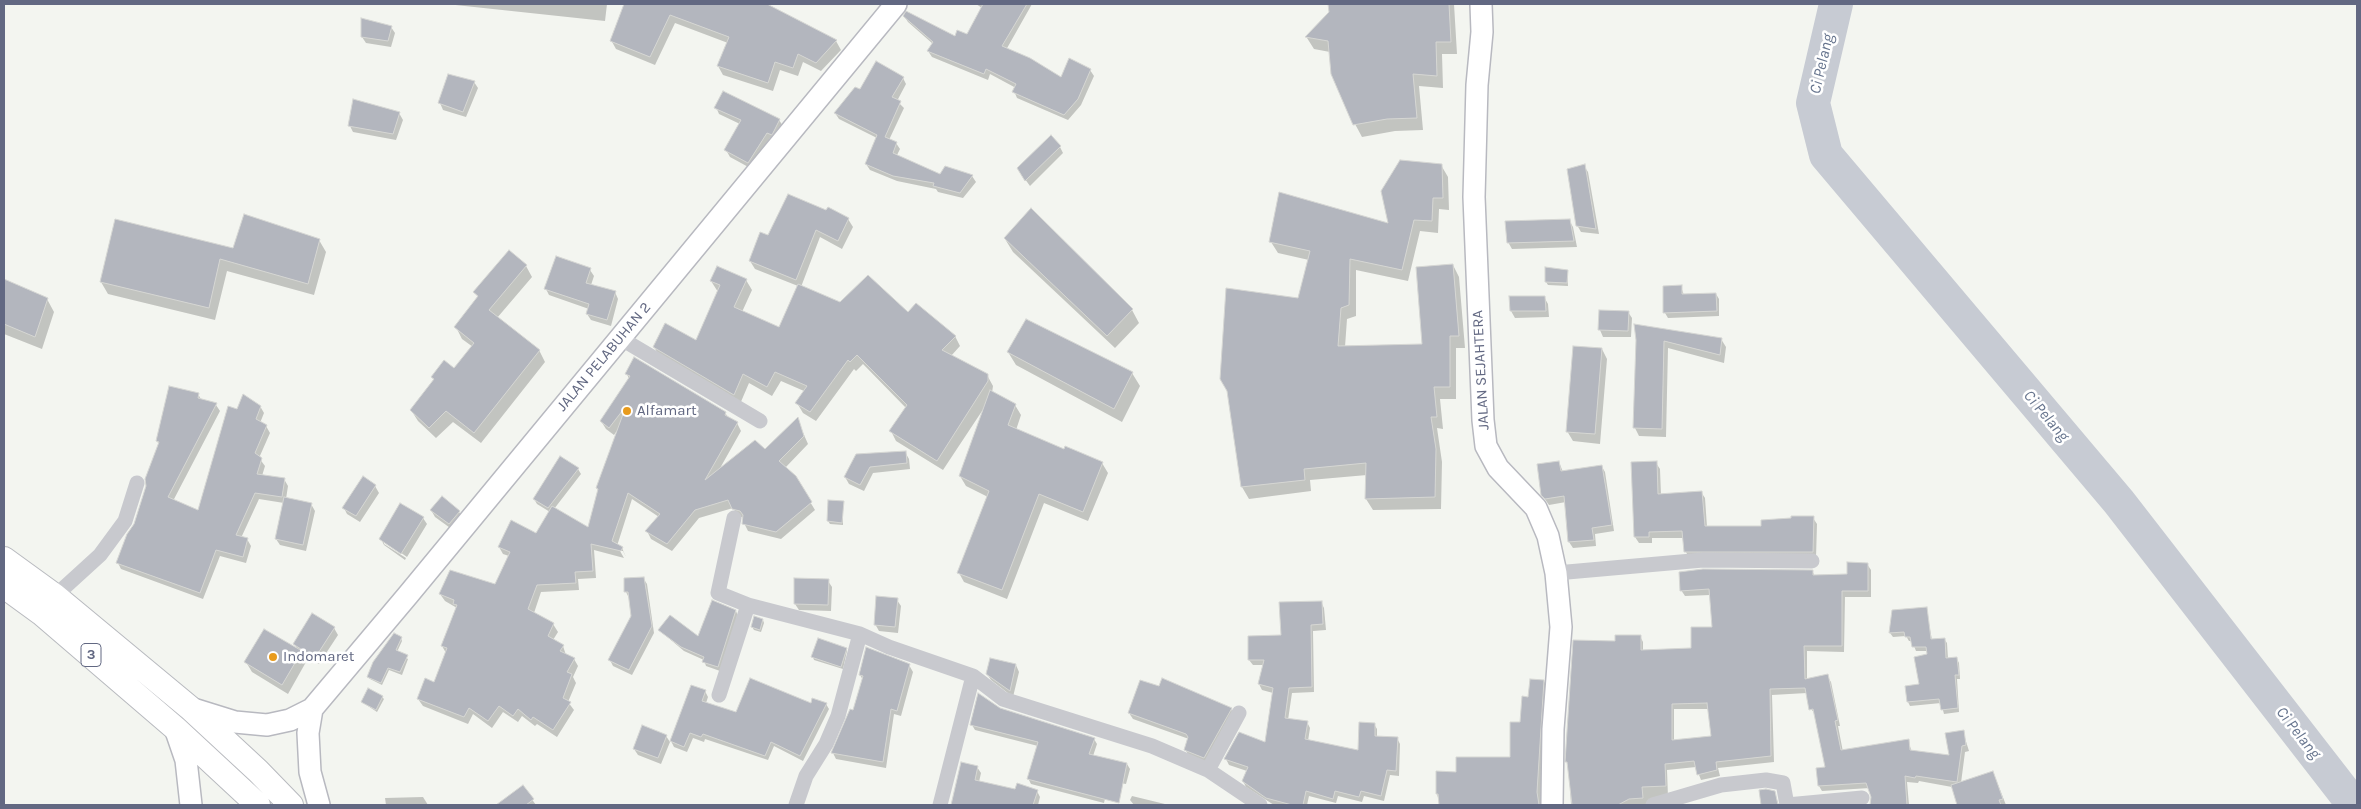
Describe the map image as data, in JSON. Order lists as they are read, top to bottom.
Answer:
{
  "streets": {
    "main road": ["JALAN PELABUHAN 2", "JALAN SEJAHTERA", "3"]
  },
  "water": ["Ci Pelang"],
  "places": ["Alfamart", "Indomaret"]
}
